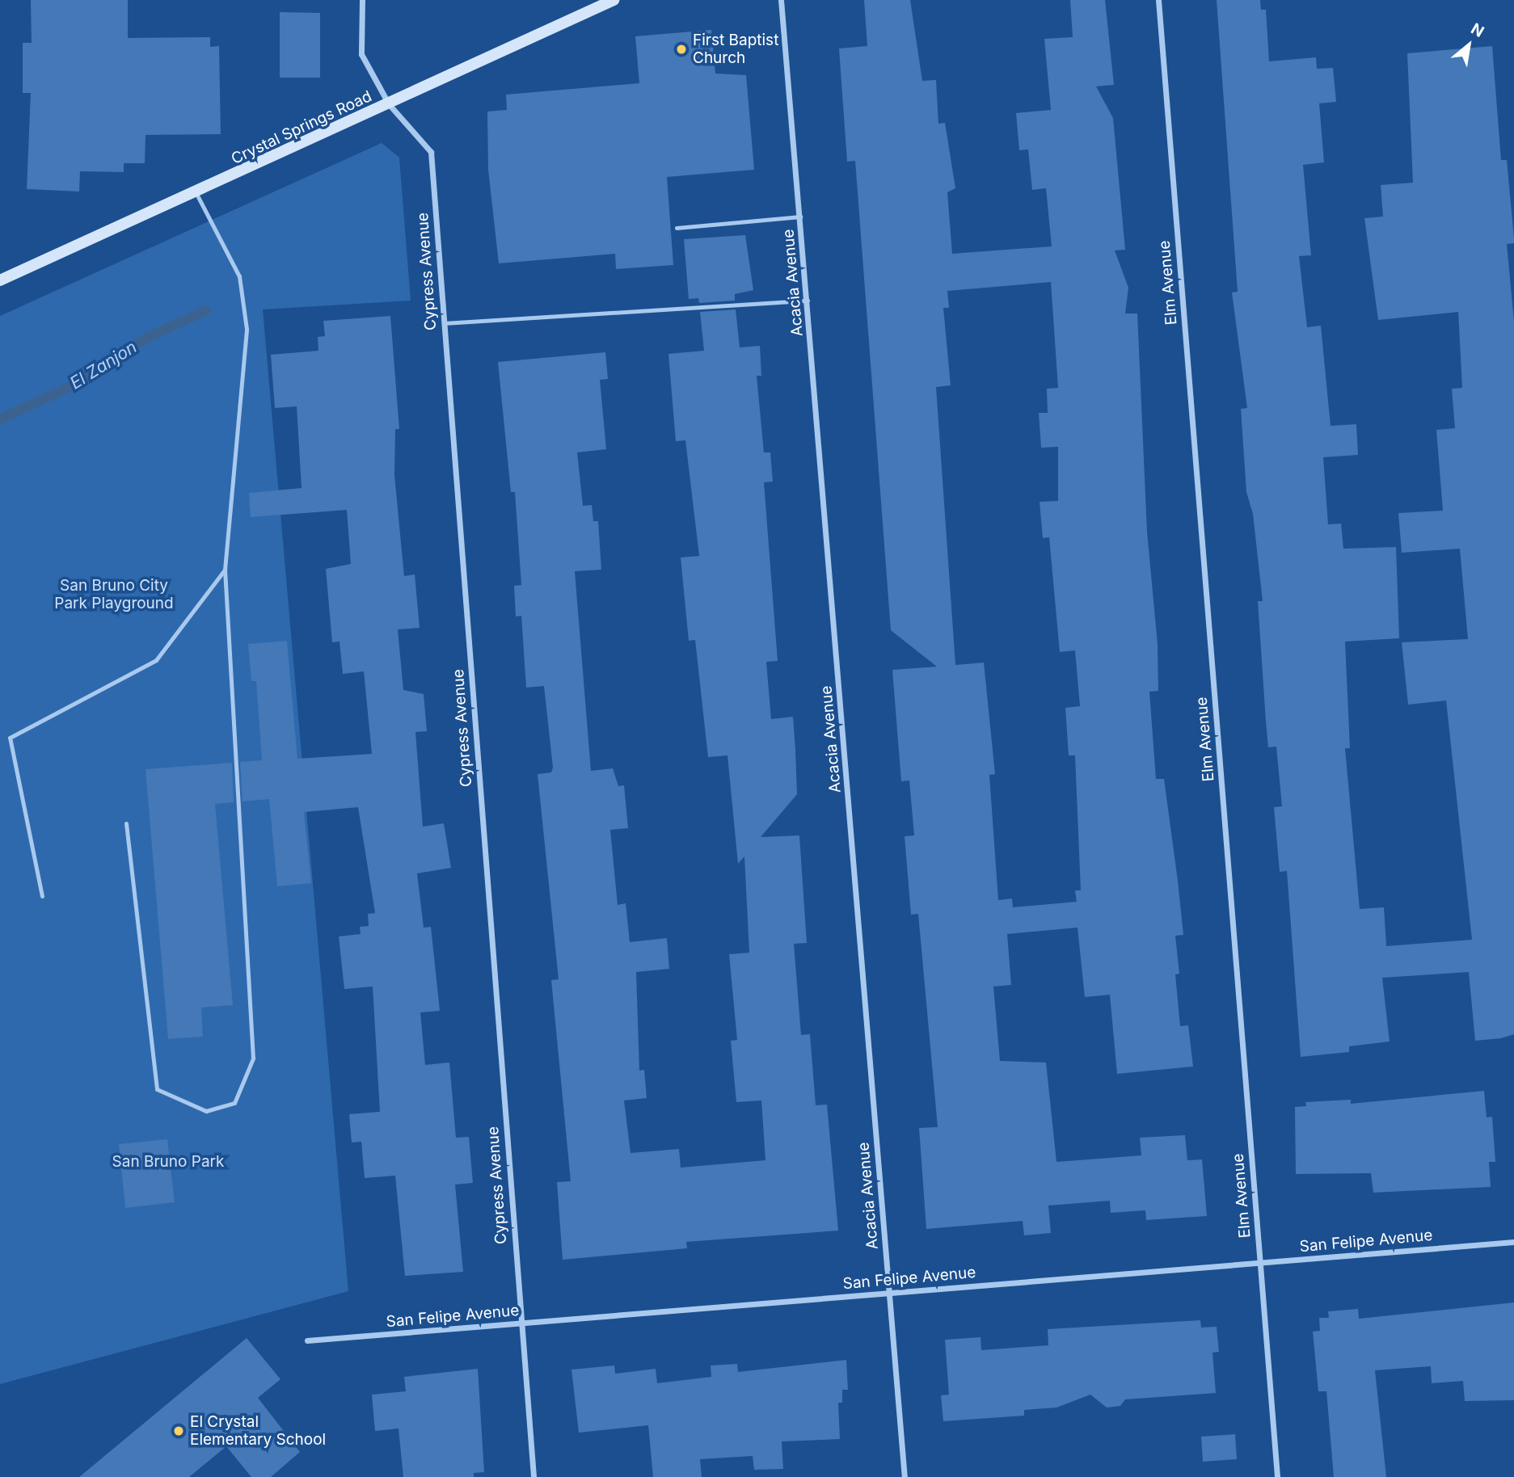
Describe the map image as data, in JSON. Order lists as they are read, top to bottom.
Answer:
{
  "streets": {
    "main road": ["Crystal Springs Road"],
    "street": [
      "Cypress Avenue",
      "Acacia Avenue",
      "Elm Avenue",
      "San Felipe Avenue"
    ]
  },
  "crossings": [
    ["Crystal Springs Road", "Cypress Avenue"],
    ["Cypress Avenue", "San Felipe Avenue"],
    ["Acacia Avenue", "San Felipe Avenue"],
    ["Elm Avenue", "San Felipe Avenue"]
  ],
  "water": ["El Zanjon"],
  "parks": ["San Bruno City Park Playground", "San Bruno Park"],
  "places": ["First Baptist Church", "El Crystal Elementary School"],
  "north": "top right"
}
